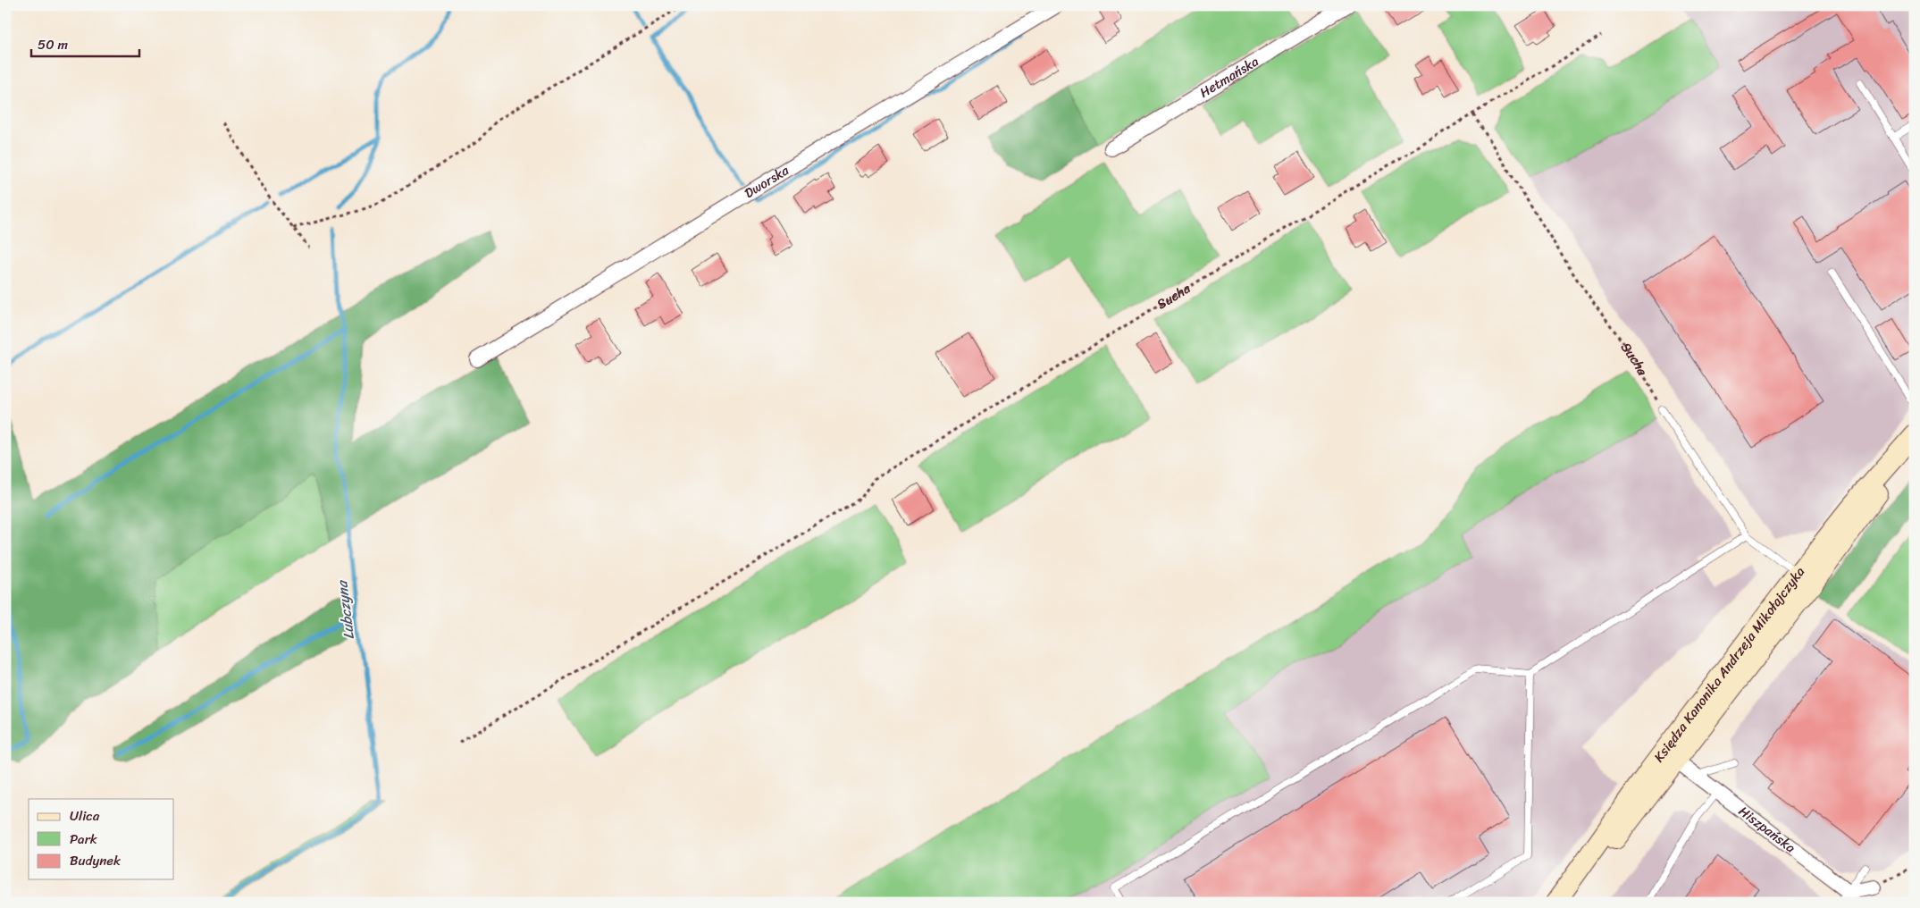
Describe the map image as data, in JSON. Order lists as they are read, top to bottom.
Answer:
{
  "streets": {
    "main road": ["Księdza Kanonika Andrzeja Mikołajczyka"],
    "street": ["Hetmańska", "Dworska", "Hiszpańska"],
    "path": ["Sucha"]
  },
  "crossings": [
    ["Księdza Kanonika Andrzeja Mikołajczyka", "Hiszpańska"]
  ],
  "water": ["Lubczyna"],
  "legend": ["Ulica", "Park", "Budynek"],
  "scale_bar": "50 m"
}
